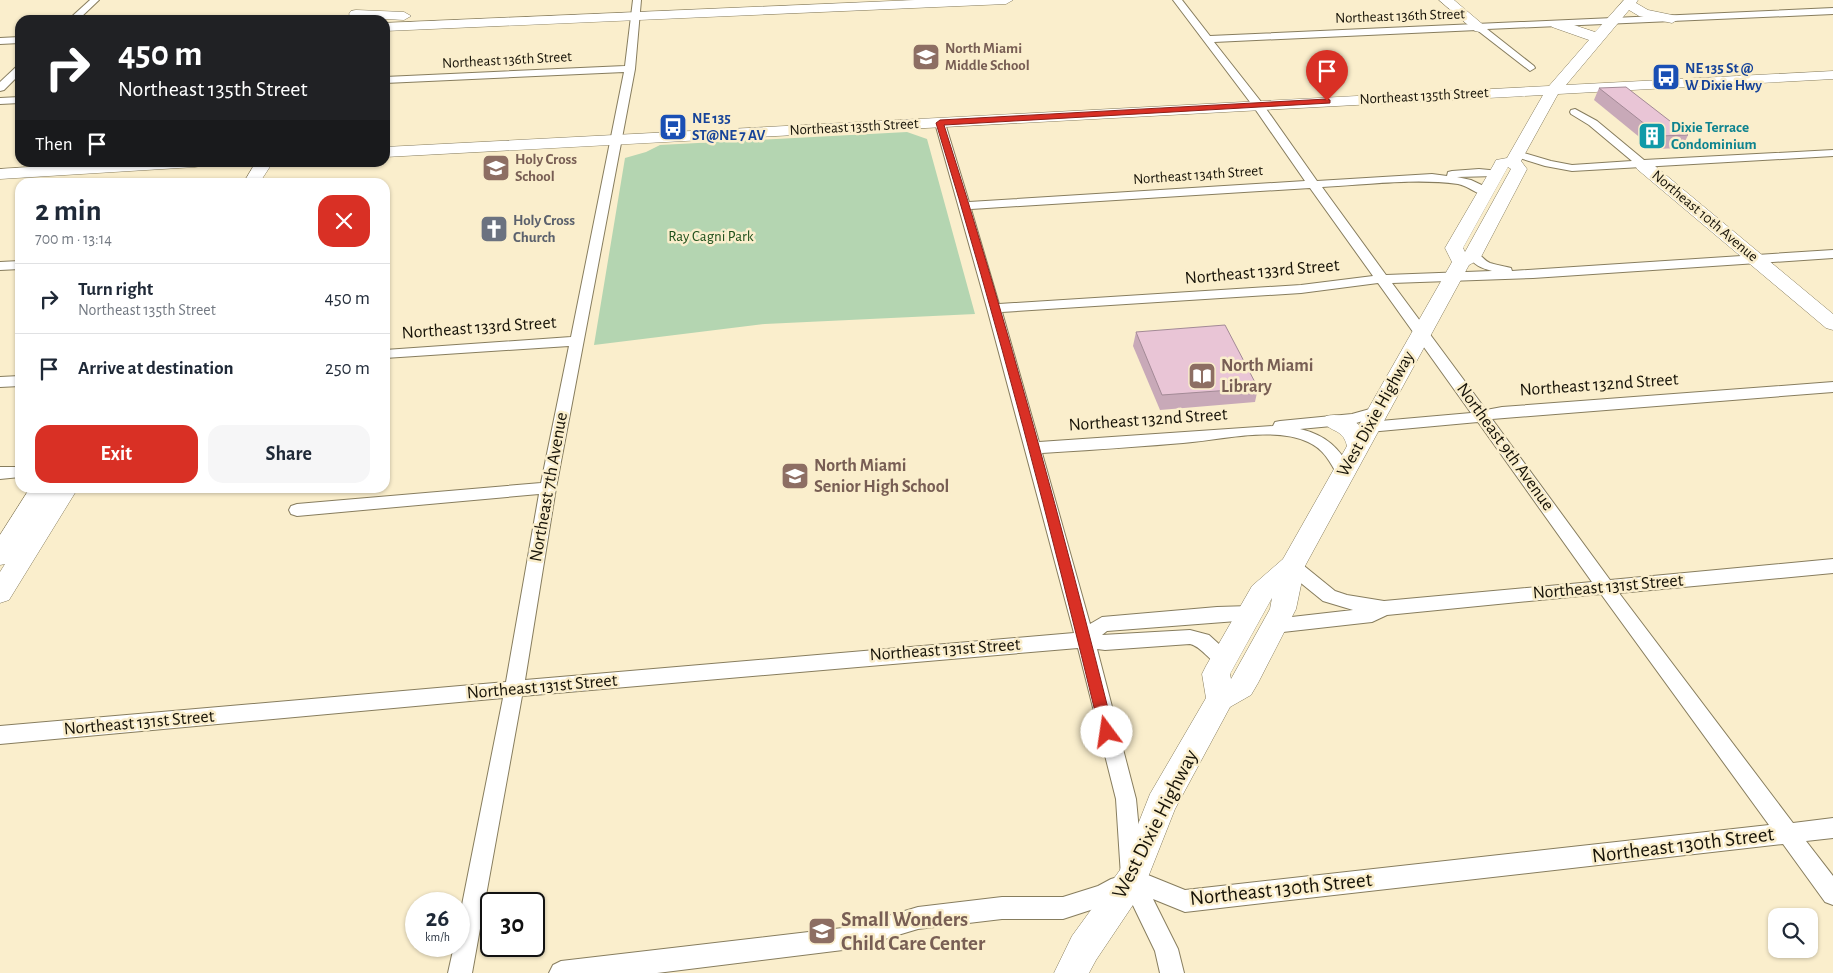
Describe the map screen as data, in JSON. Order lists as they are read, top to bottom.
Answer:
{
  "streets": {
    "main road": ["Northeast 135th Street", "Northeast 10th Avenue", "West Dixie Highway"],
    "street": [
      "Northeast 136th Street",
      "Northeast 134th Street",
      "Northeast 133rd Street",
      "Northeast 132nd Street",
      "Northeast 9th Avenue",
      "Northeast 7th Avenue",
      "Northeast 131st Street",
      "Northeast 130th Street"
    ]
  },
  "crossings": [
    ["Northeast 136th Street", "West Dixie Highway"],
    ["Northeast 136th Street", "Northeast 9th Avenue"],
    ["Northeast 136th Street", "Northeast 7th Avenue"],
    ["Northeast 135th Street", "West Dixie Highway"],
    ["Northeast 135th Street", "Northeast 9th Avenue"],
    ["Northeast 135th Street", "Northeast 7th Avenue"],
    ["Northeast 134th Street", "West Dixie Highway"],
    ["Northeast 134th Street", "Northeast 9th Avenue"],
    ["Northeast 10th Avenue", "Northeast 133rd Street"],
    ["Northeast 133rd Street", "West Dixie Highway"],
    ["Northeast 133rd Street", "Northeast 9th Avenue"],
    ["Northeast 133rd Street", "Northeast 7th Avenue"],
    ["Northeast 132nd Street", "West Dixie Highway"],
    ["Northeast 132nd Street", "Northeast 9th Avenue"],
    ["West Dixie Highway", "Northeast 9th Avenue"],
    ["West Dixie Highway", "Northeast 131st Street"],
    ["West Dixie Highway", "Northeast 130th Street"],
    ["Northeast 9th Avenue", "Northeast 131st Street"],
    ["Northeast 9th Avenue", "Northeast 130th Street"],
    ["Northeast 7th Avenue", "Northeast 131st Street"]
  ],
  "parks": ["Ray Cagni Park"],
  "places": {
    "school or university": [
      "North Miami Middle School",
      "Holy Cross School",
      "North Miami Senior High School",
      "Small Wonders Child Care Center"
    ],
    "bus stop": ["NE 135 St @ W Dixie Hwy", "NE 135 ST@NE 7 AV"],
    "building": ["Dixie Terrace Condominium"],
    "church": ["Holy Cross Church"],
    "library": ["North Miami Library"]
  },
  "page": {
    "turn": ["450 m", "Northeast 135th Street"],
    "then": "Then",
    "heading": ["2 min", "700 m · 13:14"],
    "list": [
      {
        "name": "Turn right",
        "note": "Northeast 135th Street",
        "value": "450 m"
      },
      {
        "name": "Arrive at destination",
        "value": "250 m"
      }
    ],
    "buttons": ["Exit", "Share"],
    "speed": "26 km/h",
    "limit": "30"
  }
}
